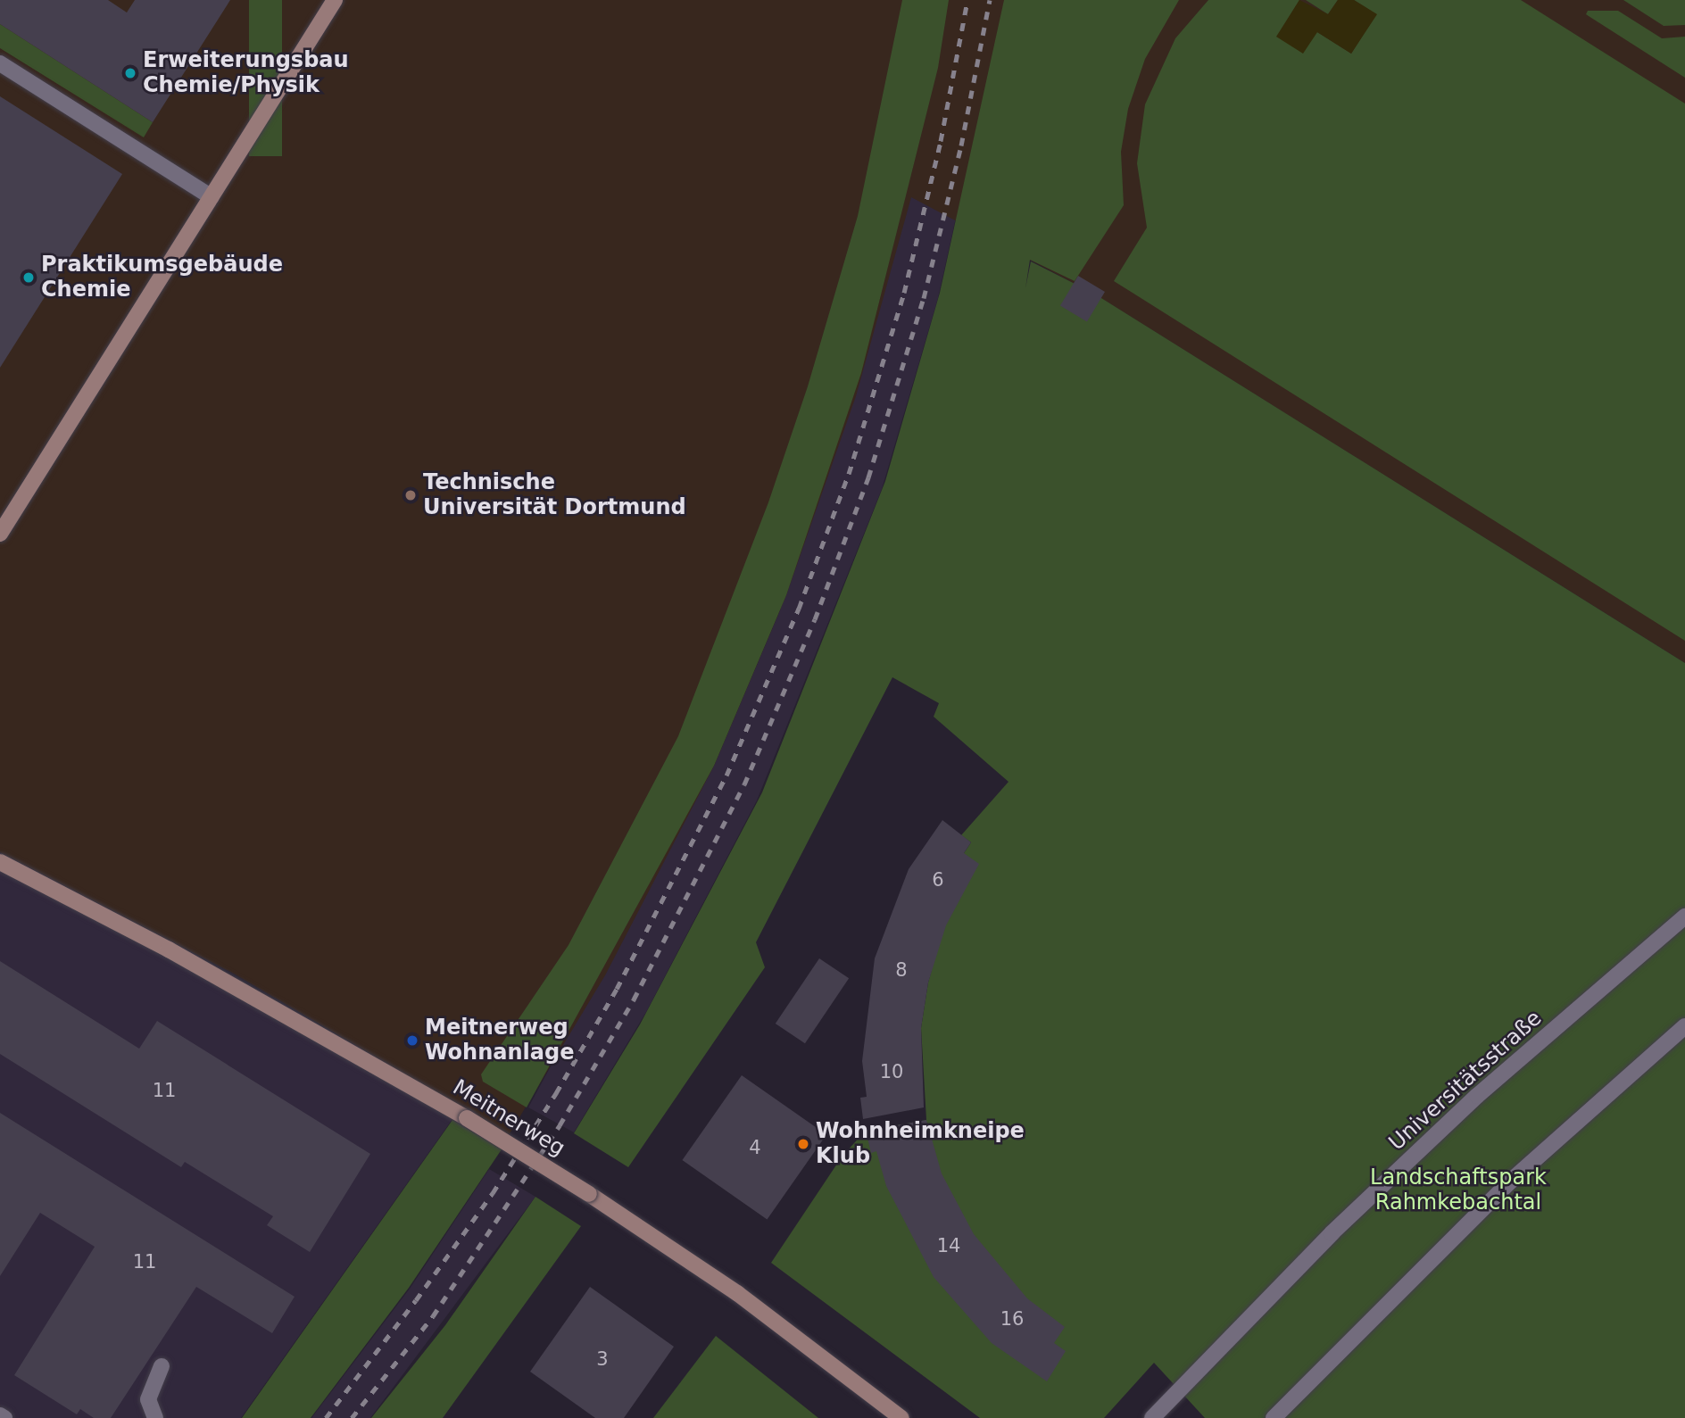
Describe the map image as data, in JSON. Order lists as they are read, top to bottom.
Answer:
{
  "streets": {
    "street": ["Universitätsstraße", "Meitnerweg"]
  },
  "parks": ["Landschaftspark Rahmkebachtal"],
  "places": [
    "Erweiterungsbau Chemie/Physik",
    "Praktikumsgebäude Chemie",
    "Technische Universität Dortmund",
    "Meitnerweg Wohnanlage",
    "Wohnheimkneipe Klub"
  ],
  "house_numbers": [
    "6",
    "8",
    "10",
    "11",
    "4",
    "14",
    "11",
    "16",
    "3"
  ]
}
